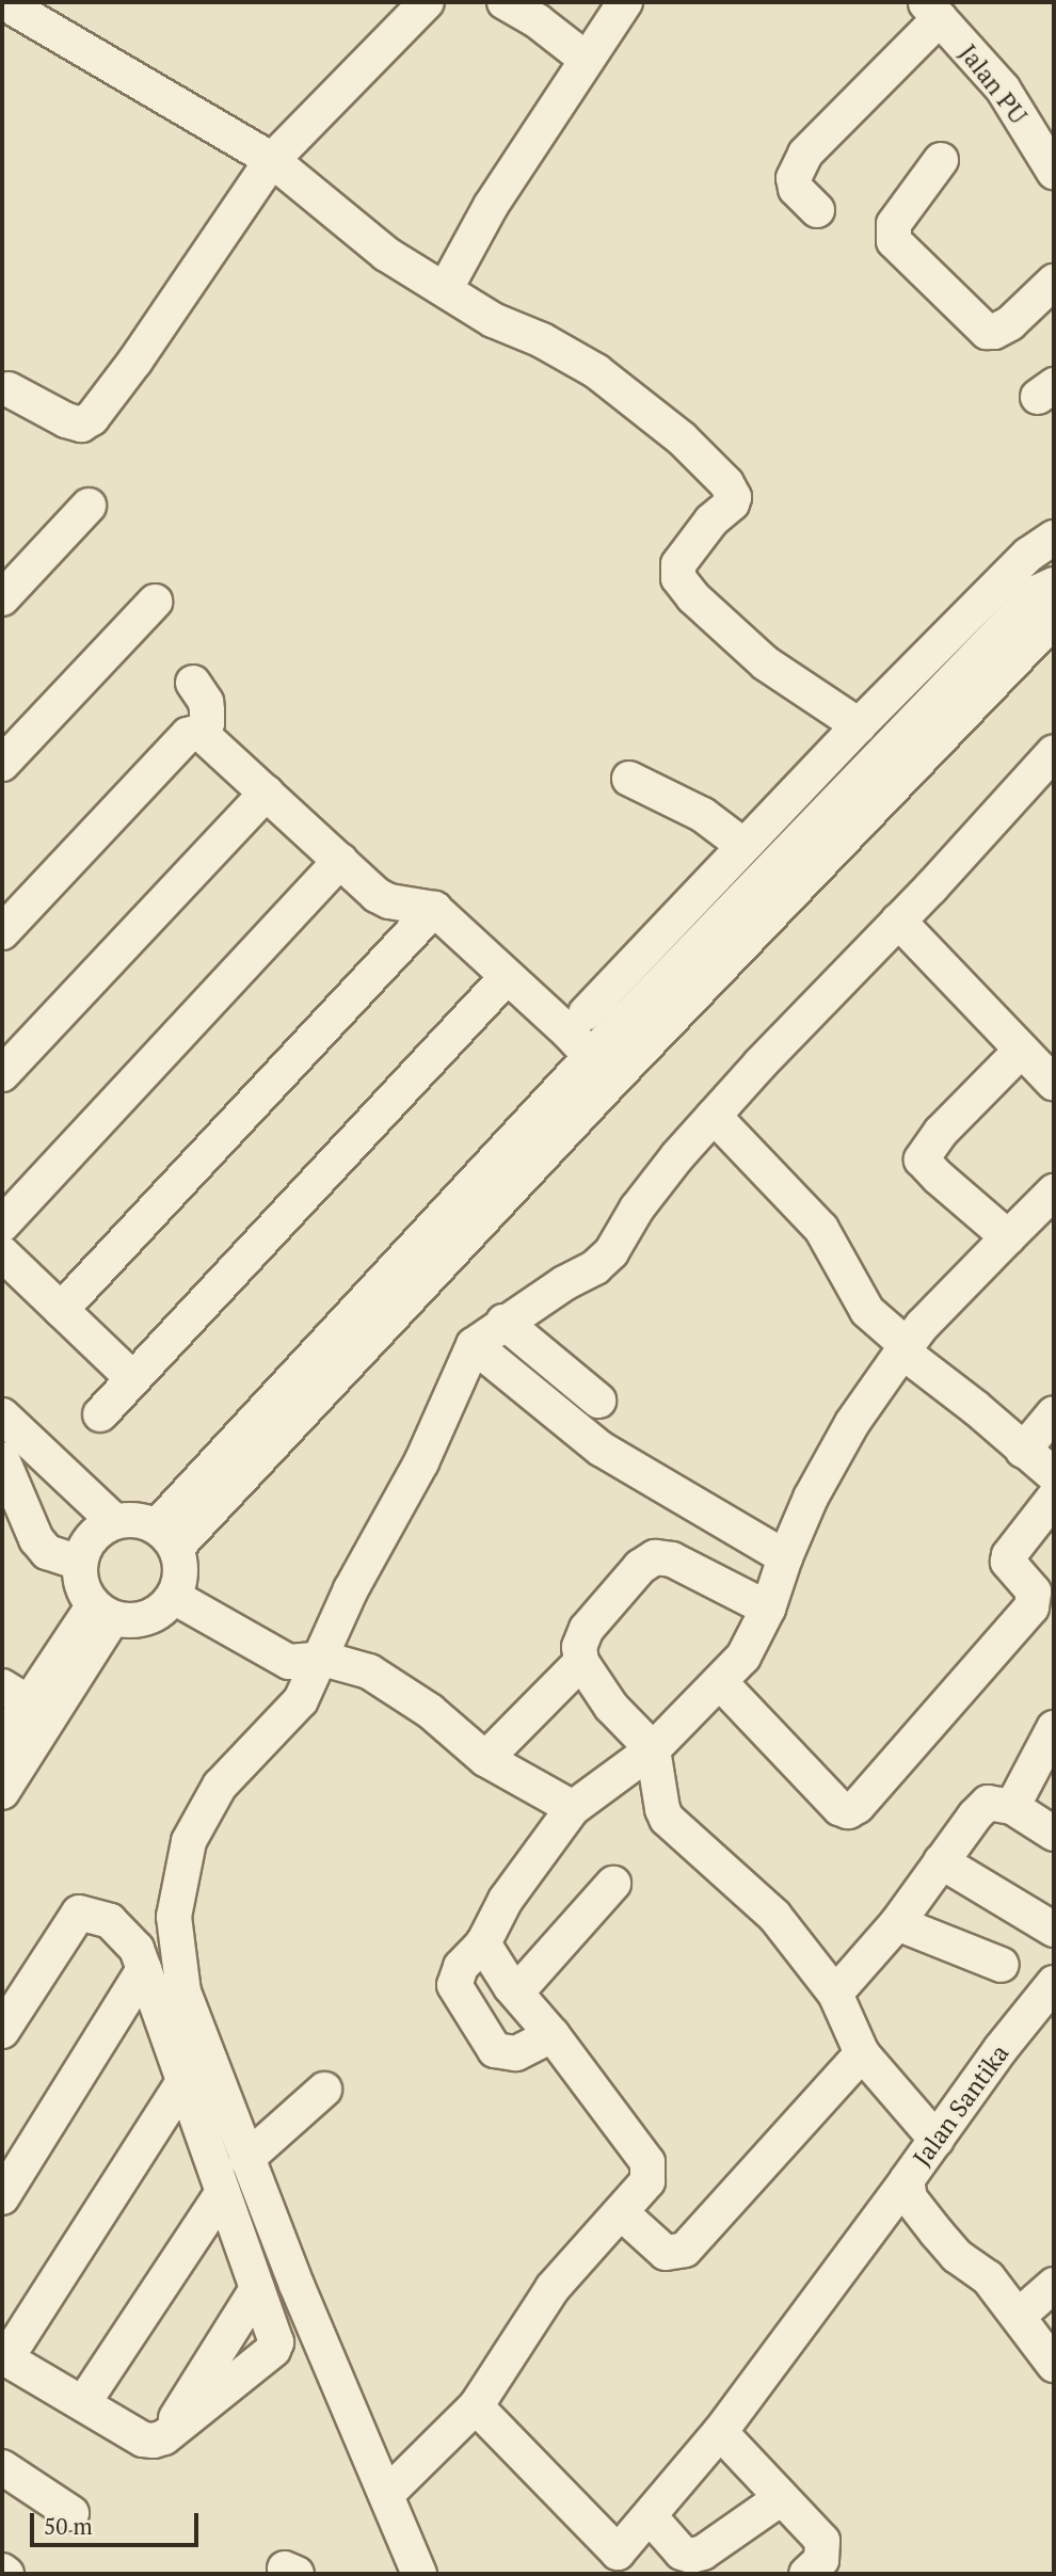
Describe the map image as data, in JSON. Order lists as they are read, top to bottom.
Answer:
{
  "streets": {
    "street": ["Jalan PU", "Jalan Santika"]
  },
  "scale_bar": "50 m"
}
